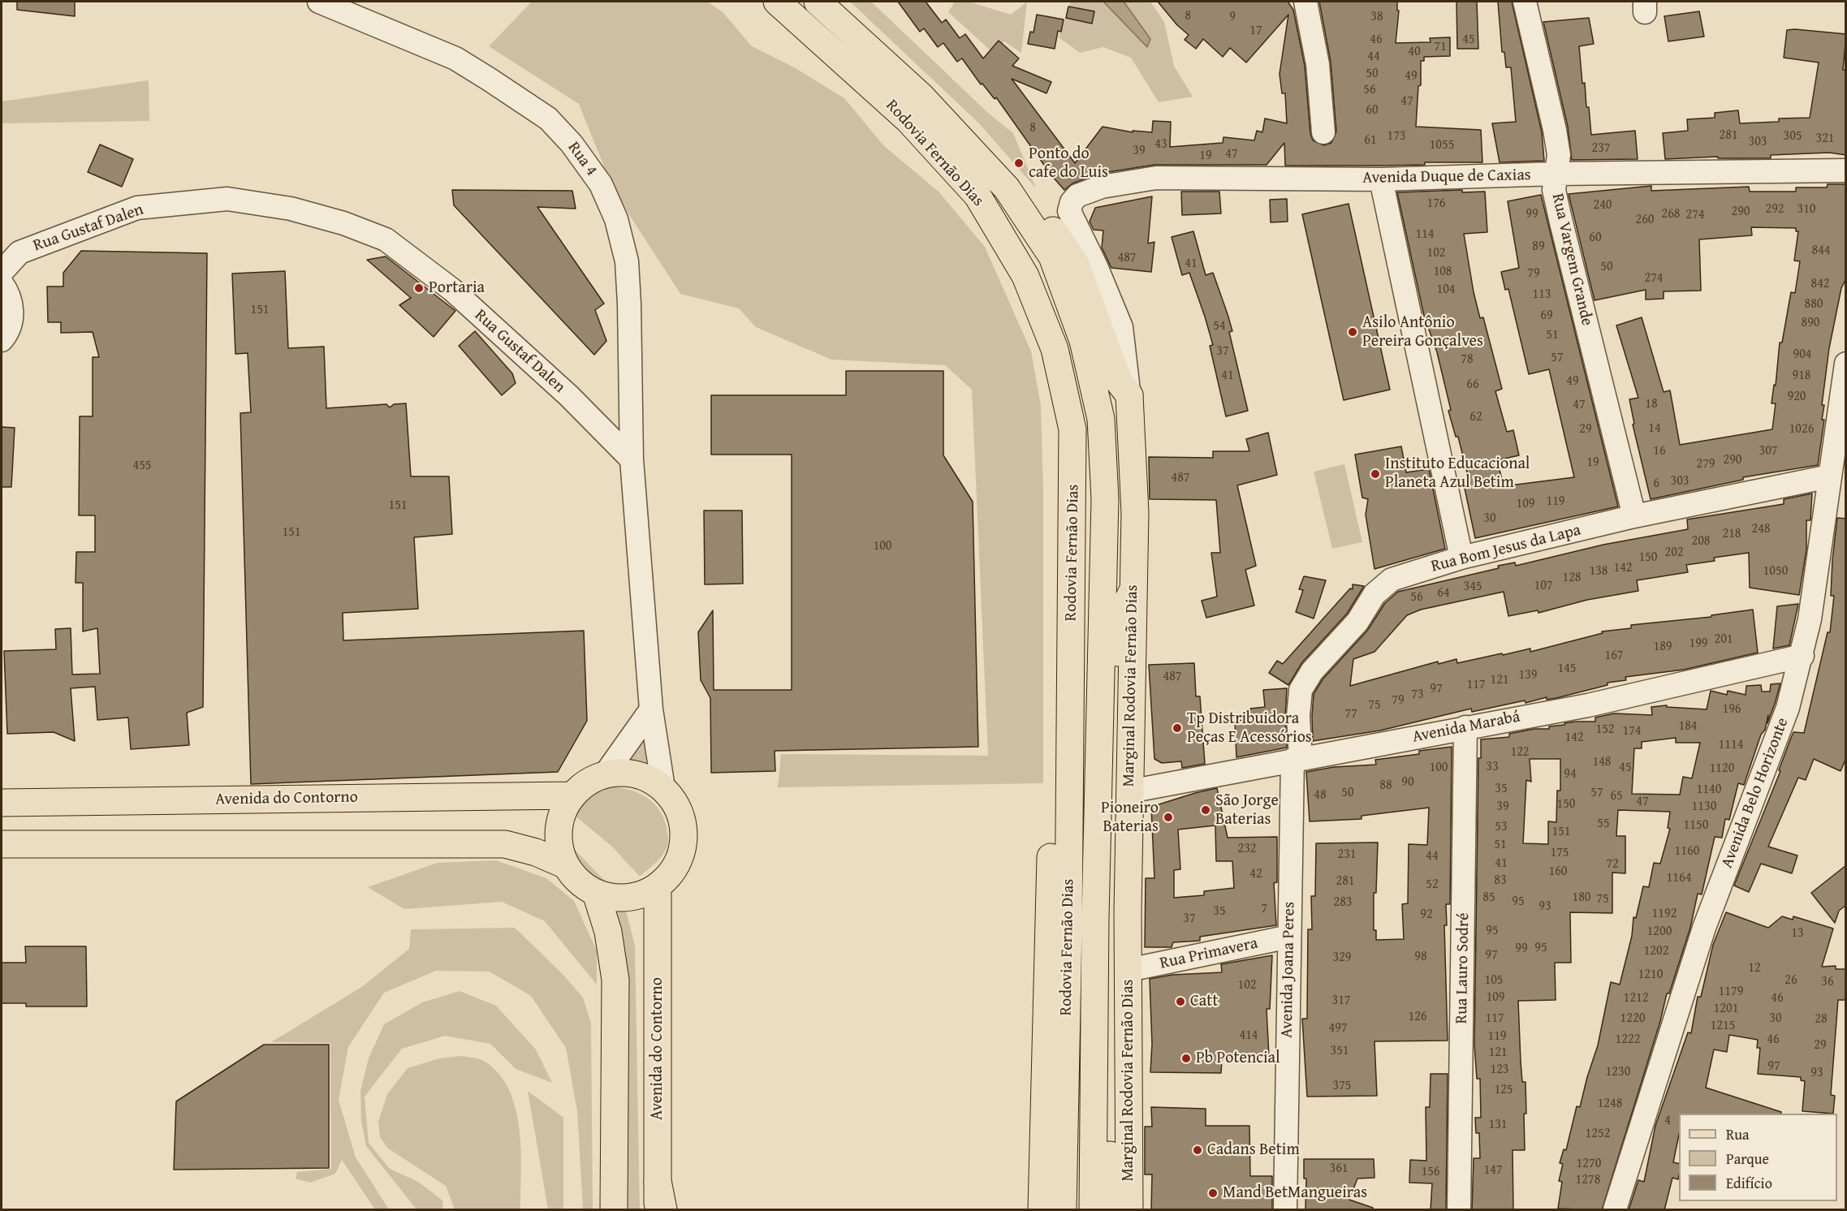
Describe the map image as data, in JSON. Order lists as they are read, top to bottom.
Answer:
{
  "streets": {
    "main road": ["Rodovia Fernão Dias", "Marginal Rodovia Fernão Dias", "Avenida do Contorno"],
    "street": [
      "Rua 4",
      "Avenida Duque de Caxias",
      "Rua Gustaf Dalen",
      "Rua Vargem Grande",
      "Rua Bom Jesus da Lapa",
      "Avenida Marabá",
      "Avenida Belo Horizonte",
      "Rua Primavera",
      "Rua Lauro Sodré",
      "Avenida Joana Peres"
    ]
  },
  "crossings": [
    ["Rua 4", "Rua Gustaf Dalen"],
    ["Avenida Duque de Caxias", "Rua Vargem Grande"],
    ["Avenida Duque de Caxias", "Marginal Rodovia Fernão Dias"],
    ["Rua Vargem Grande", "Rua Bom Jesus da Lapa"],
    ["Rua Bom Jesus da Lapa", "Avenida Marabá"],
    ["Rua Bom Jesus da Lapa", "Avenida Belo Horizonte"],
    ["Rua Bom Jesus da Lapa", "Avenida Joana Peres"],
    ["Marginal Rodovia Fernão Dias", "Avenida Marabá"],
    ["Marginal Rodovia Fernão Dias", "Rua Primavera"],
    ["Avenida Marabá", "Avenida Belo Horizonte"],
    ["Avenida Marabá", "Rua Lauro Sodré"],
    ["Avenida Marabá", "Avenida Joana Peres"],
    ["Rua Primavera", "Avenida Joana Peres"]
  ],
  "places": [
    "Ponto do cafe do Luis",
    "Portaria",
    "Asilo Antônio Pereira Gonçalves",
    "Instituto Educacional Planeta Azul Betim",
    "Tp Distribuidora Peças E Acessórios",
    "São Jorge Baterias",
    "Pioneiro Baterias",
    "Catt",
    "Pb Potencial",
    "Cadans Betim",
    "Mand BetMangueiras"
  ],
  "house_numbers": [
    "8",
    "9",
    "38",
    "17",
    "46",
    "45",
    "71",
    "40",
    "44",
    "50",
    "49",
    "56",
    "47",
    "60",
    "8",
    "281",
    "173",
    "305",
    "321",
    "61",
    "303",
    "43",
    "1055",
    "237",
    "39",
    "47",
    "19",
    "176",
    "240",
    "292",
    "310",
    "290",
    "99",
    "268",
    "274",
    "260",
    "114",
    "60",
    "89",
    "844",
    "102",
    "487",
    "41",
    "50",
    "108",
    "79",
    "274",
    "842",
    "104",
    "113",
    "880",
    "151",
    "69",
    "890",
    "54",
    "51",
    "37",
    "904",
    "57",
    "78",
    "41",
    "918",
    "49",
    "66",
    "920",
    "18",
    "47",
    "62",
    "14",
    "29",
    "1026",
    "16",
    "307",
    "290",
    "19",
    "279",
    "455",
    "487",
    "303",
    "6",
    "119",
    "109",
    "151",
    "30",
    "248",
    "151",
    "218",
    "208",
    "100",
    "202",
    "150",
    "142",
    "138",
    "1050",
    "128",
    "107",
    "345",
    "64",
    "56",
    "201",
    "199",
    "189",
    "167",
    "145",
    "139",
    "487",
    "121",
    "117",
    "97",
    "73",
    "79",
    "75",
    "196",
    "77",
    "184",
    "152",
    "174",
    "142",
    "1114",
    "122",
    "148",
    "33",
    "100",
    "45",
    "1120",
    "94",
    "90",
    "88",
    "35",
    "1140",
    "50",
    "57",
    "48",
    "65",
    "47",
    "150",
    "39",
    "1130",
    "55",
    "1150",
    "53",
    "151",
    "51",
    "232",
    "1160",
    "175",
    "231",
    "44",
    "41",
    "72",
    "160",
    "42",
    "1164",
    "83",
    "281",
    "52",
    "85",
    "180",
    "75",
    "95",
    "283",
    "93",
    "7",
    "35",
    "1192",
    "92",
    "37",
    "95",
    "1200",
    "13",
    "95",
    "99",
    "1202",
    "97",
    "98",
    "329",
    "12",
    "1210",
    "105",
    "26",
    "36",
    "102",
    "1179",
    "109",
    "1212",
    "46",
    "317",
    "1201",
    "126",
    "117",
    "1220",
    "30",
    "28",
    "1215",
    "497",
    "414",
    "119",
    "1222",
    "46",
    "29",
    "351",
    "121",
    "97",
    "123",
    "1230",
    "93",
    "375",
    "125",
    "1248",
    "4",
    "131",
    "1252",
    "1270",
    "361",
    "147",
    "156",
    "1278"
  ],
  "legend": ["Rua", "Parque", "Edifício"]
}
